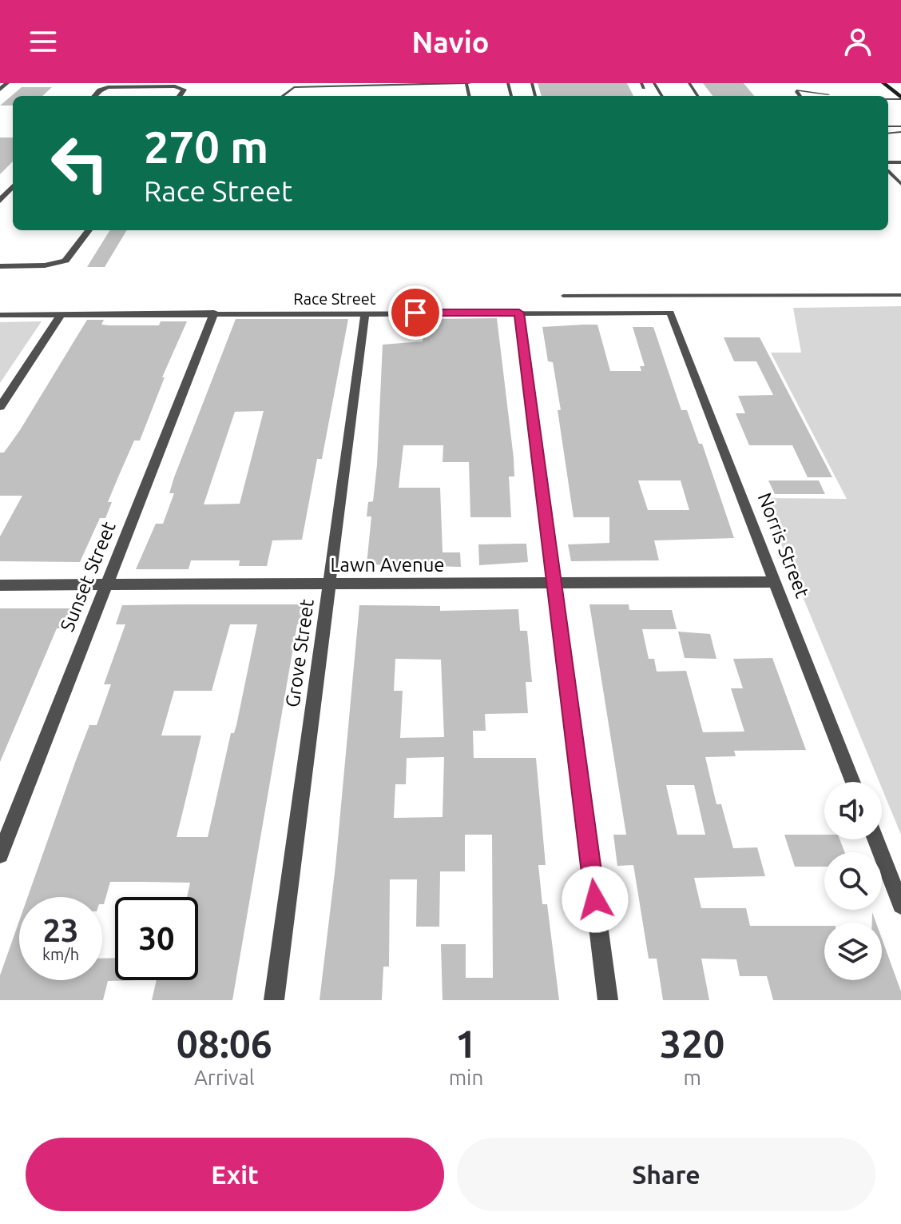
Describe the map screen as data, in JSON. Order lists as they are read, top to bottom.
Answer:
{
  "streets": {
    "street": [
      "Race Street",
      "Norris Street",
      "Lawn Avenue",
      "Sunset Street",
      "Grove Street"
    ]
  },
  "crossings": [
    ["Race Street", "Norris Street"],
    ["Race Street", "Sunset Street"],
    ["Race Street", "Grove Street"],
    ["Norris Street", "Lawn Avenue"],
    ["Lawn Avenue", "Sunset Street"],
    ["Lawn Avenue", "Grove Street"]
  ],
  "page": {
    "header": "Navio",
    "turn": ["270 m", "Race Street"],
    "speed": "23 km/h",
    "limit": "30",
    "eta": [
      "08:06",
      "Arrival",
      "1",
      "min",
      "320",
      "m"
    ],
    "buttons": ["Exit", "Share"]
  }
}
